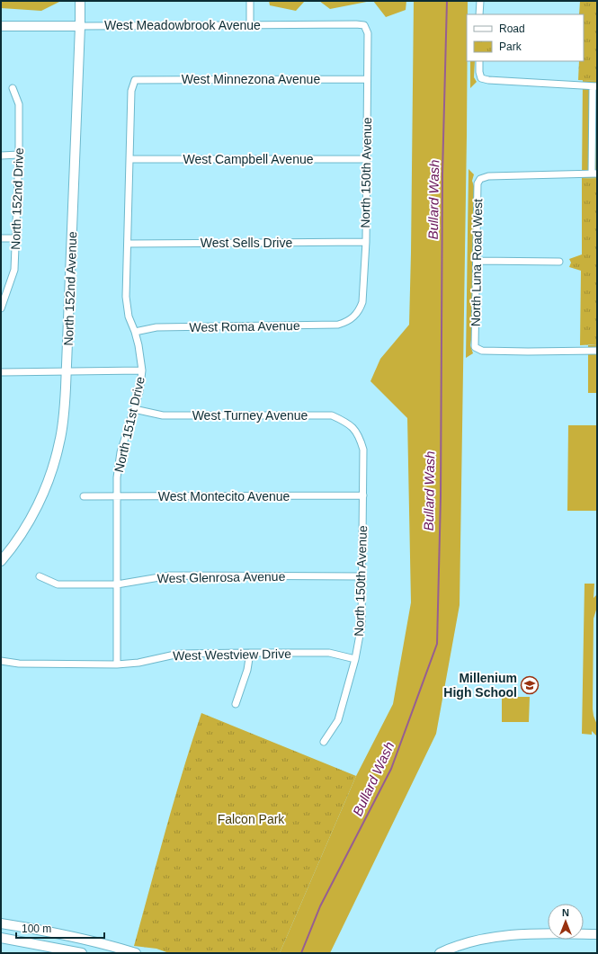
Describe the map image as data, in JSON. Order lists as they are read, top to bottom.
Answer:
{
  "streets": {
    "street": [
      "West Meadowbrook Avenue",
      "West Minnezona Avenue",
      "West Campbell Avenue",
      "North 150th Avenue",
      "North 152nd Drive",
      "West Sells Drive",
      "North Luna Road West",
      "North 152nd Avenue",
      "West Roma Avenue",
      "West Turney Avenue",
      "North 151st Drive",
      "West Montecito Avenue",
      "West Glenrosa Avenue",
      "West Westview Drive"
    ]
  },
  "crossings": [
    ["West Meadowbrook Avenue", "North 150th Avenue"],
    ["West Meadowbrook Avenue", "North 152nd Avenue"],
    ["West Minnezona Avenue", "North 150th Avenue"],
    ["West Minnezona Avenue", "North 151st Drive"],
    ["West Campbell Avenue", "North 150th Avenue"],
    ["West Campbell Avenue", "North 151st Drive"],
    ["North 150th Avenue", "West Sells Drive"],
    ["North 150th Avenue", "West Roma Avenue"],
    ["North 150th Avenue", "West Turney Avenue"],
    ["North 150th Avenue", "West Montecito Avenue"],
    ["North 150th Avenue", "West Glenrosa Avenue"],
    ["North 150th Avenue", "West Westview Drive"],
    ["West Sells Drive", "North 151st Drive"],
    ["West Roma Avenue", "North 151st Drive"],
    ["West Turney Avenue", "North 151st Drive"],
    ["North 151st Drive", "West Montecito Avenue"],
    ["North 151st Drive", "West Glenrosa Avenue"],
    ["North 151st Drive", "West Westview Drive"]
  ],
  "water": ["Bullard Wash"],
  "parks": ["Falcon Park"],
  "places": {
    "school or university": ["Millenium High School"]
  },
  "legend": ["Road", "Park"],
  "scale_bar": "100 m",
  "north": "top"
}
